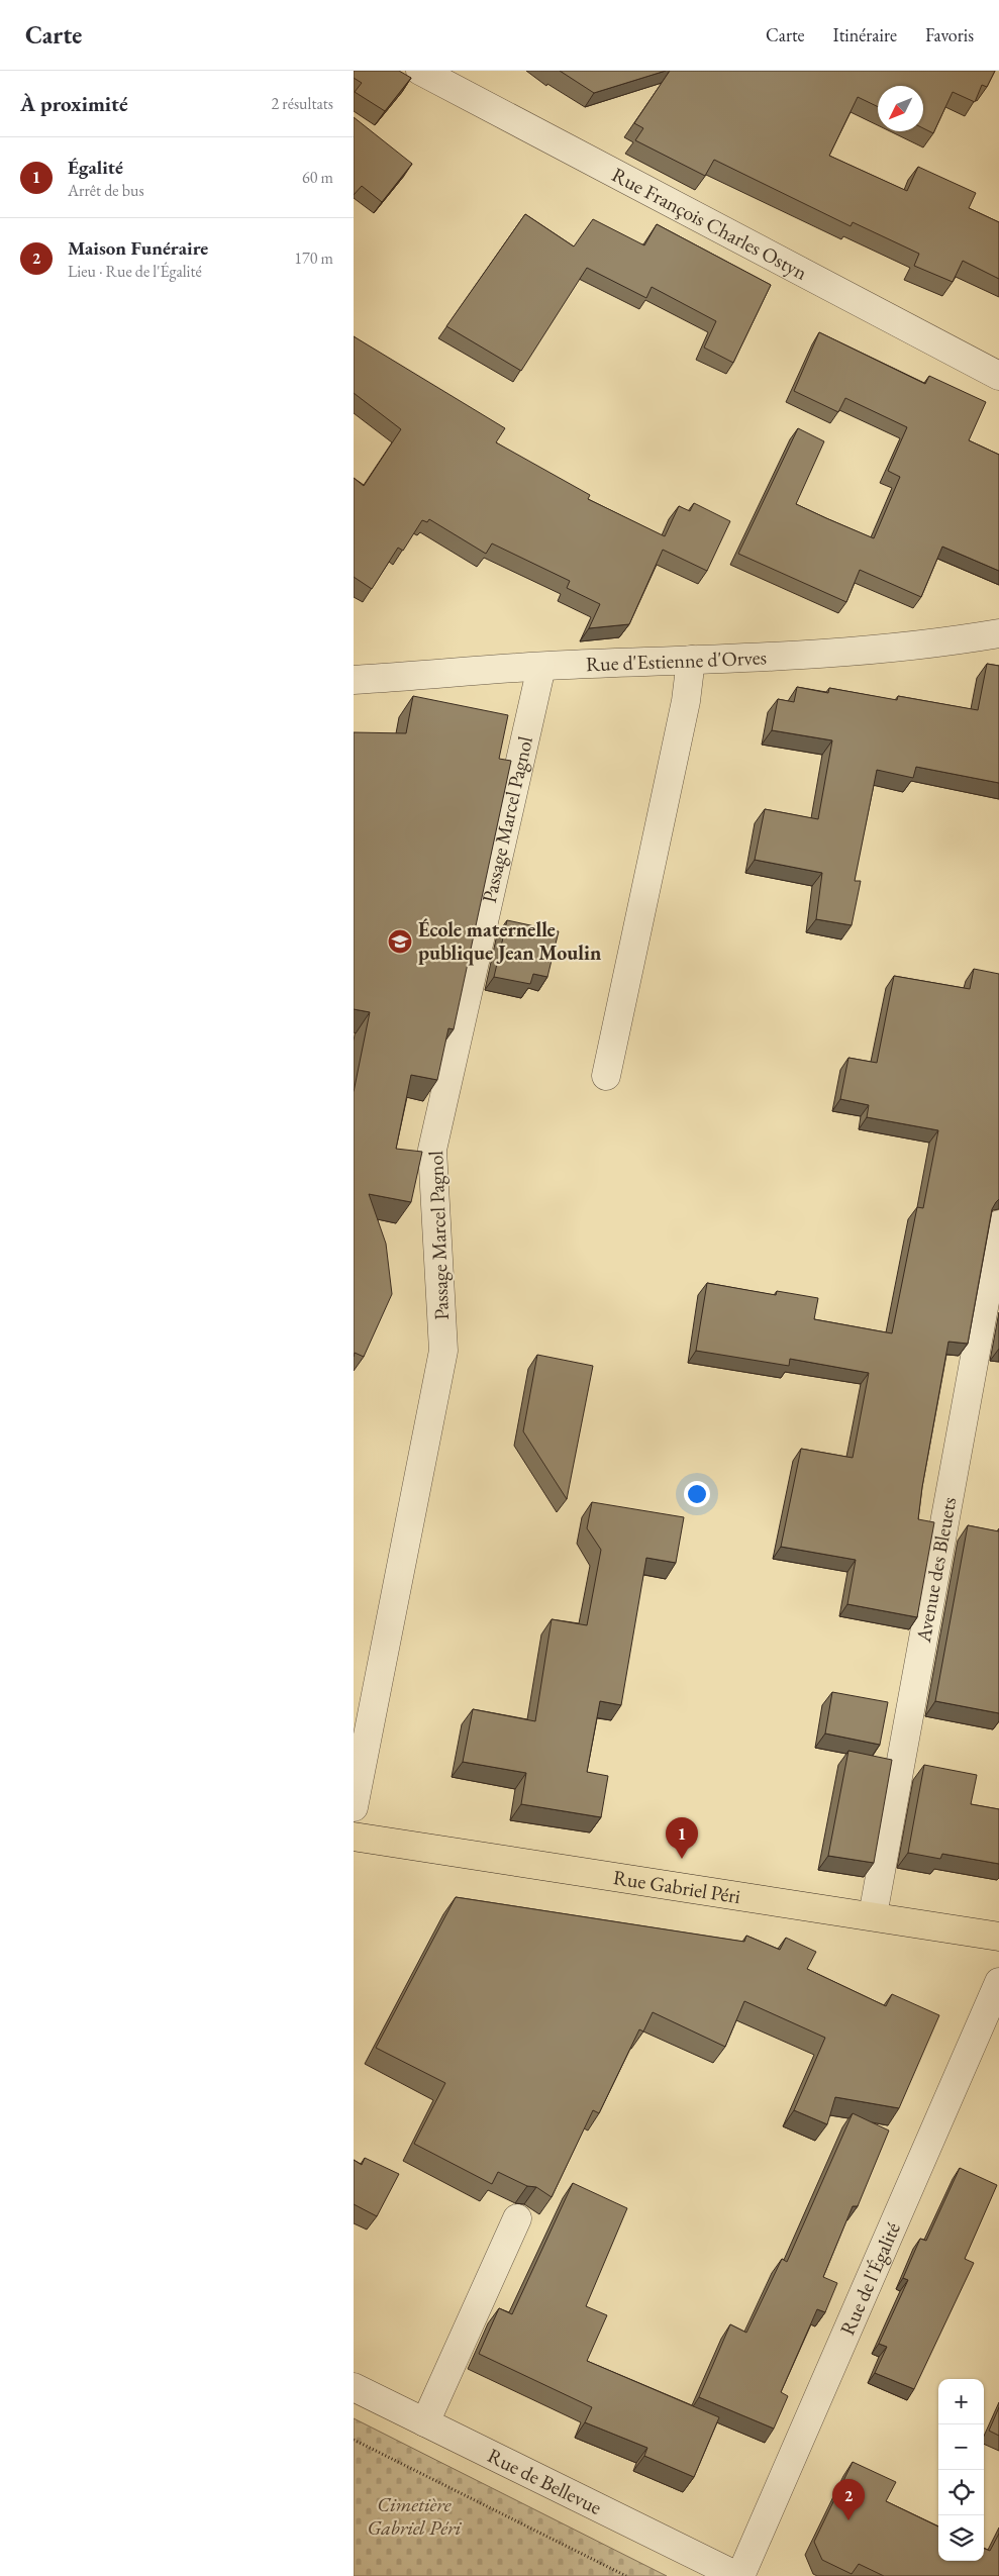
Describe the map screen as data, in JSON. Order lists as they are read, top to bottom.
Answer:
{
  "streets": {
    "main road": ["Rue Gabriel Péri"],
    "street": [
      "Rue François Charles Ostyn",
      "Rue d'Estienne d'Orves",
      "Passage Marcel Pagnol",
      "Avenue des Bleuets",
      "Rue de l'Égalité",
      "Rue de Bellevue"
    ]
  },
  "crossings": [
    ["Rue d'Estienne d'Orves", "Passage Marcel Pagnol"],
    ["Avenue des Bleuets", "Rue Gabriel Péri"],
    ["Rue de l'Égalité", "Rue de Bellevue"]
  ],
  "parks": ["Cimetière Gabriel Péri"],
  "places": {
    "school or university": ["École maternelle publique Jean Moulin"]
  },
  "north": "bottom left",
  "page": {
    "header": "Carte",
    "nav": ["Carte", "Itinéraire", "Favoris"],
    "heading": ["À proximité", "2 résultats"],
    "list": [
      {
        "mark": "1",
        "name": "Égalité",
        "note": "Arrêt de bus",
        "value": "60 m"
      },
      {
        "mark": "2",
        "name": "Maison Funéraire",
        "note": "Lieu · Rue de l'Égalité",
        "value": "170 m"
      }
    ],
    "pins": ["1", "2"],
    "map_buttons": ["+", "−"]
  }
}
